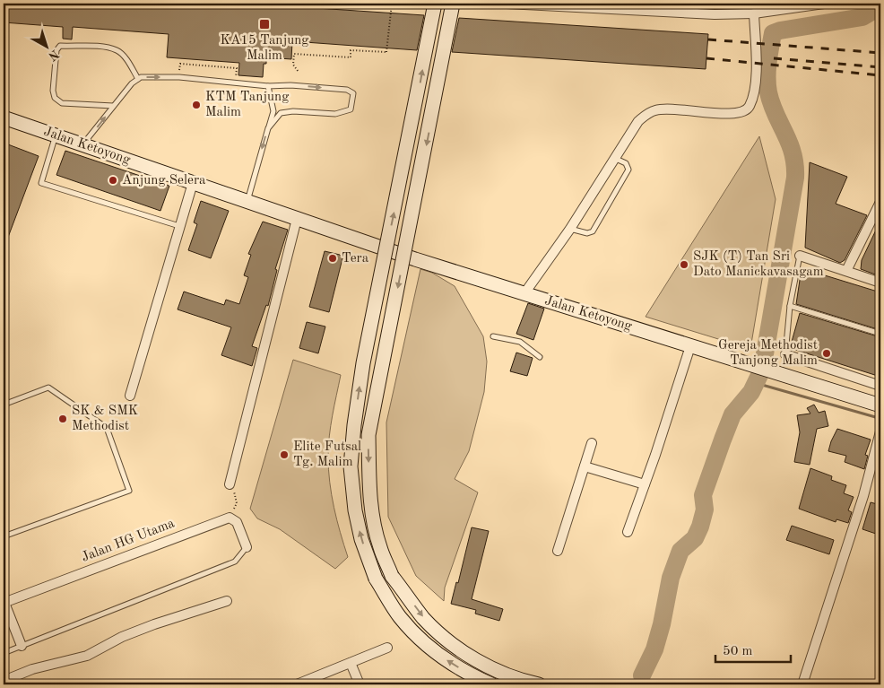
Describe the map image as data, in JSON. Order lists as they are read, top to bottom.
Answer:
{
  "streets": {
    "main road": ["Jalan Ketoyong"],
    "street": ["Jalan HG Utama"]
  },
  "places": {
    "transit": ["KA15 Tanjung Malim"],
    "other": [
      "KTM Tanjung Malim",
      "Anjung Selera",
      "Tera",
      "SJK (T) Tan Sri Dato Manickavasagam",
      "Gereja Methodist Tanjong Malim",
      "SK & SMK Methodist",
      "Elite Futsal Tg. Malim"
    ]
  },
  "scale_bar": "50 m",
  "north": "bottom right"
}
